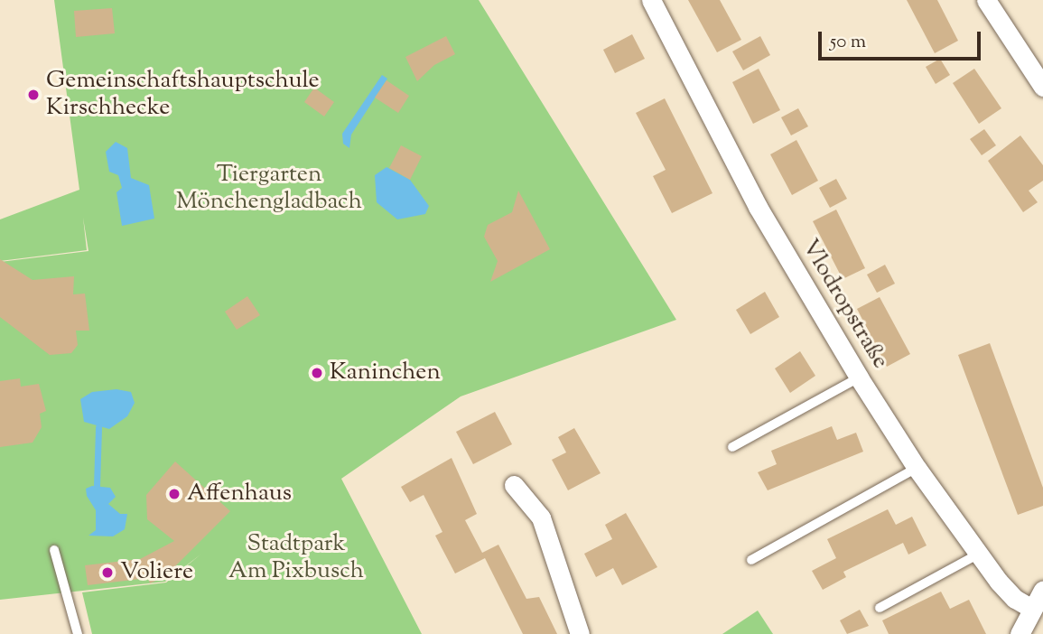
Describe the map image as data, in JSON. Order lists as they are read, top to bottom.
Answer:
{
  "streets": {
    "street": ["Vlodropstraße"]
  },
  "parks": ["Tiergarten Mönchengladbach", "Stadtpark Am Pixbusch"],
  "places": [
    "Gemeinschaftshauptschule Kirschhecke",
    "Kaninchen",
    "Affenhaus",
    "Voliere"
  ],
  "scale_bar": "50 m"
}
